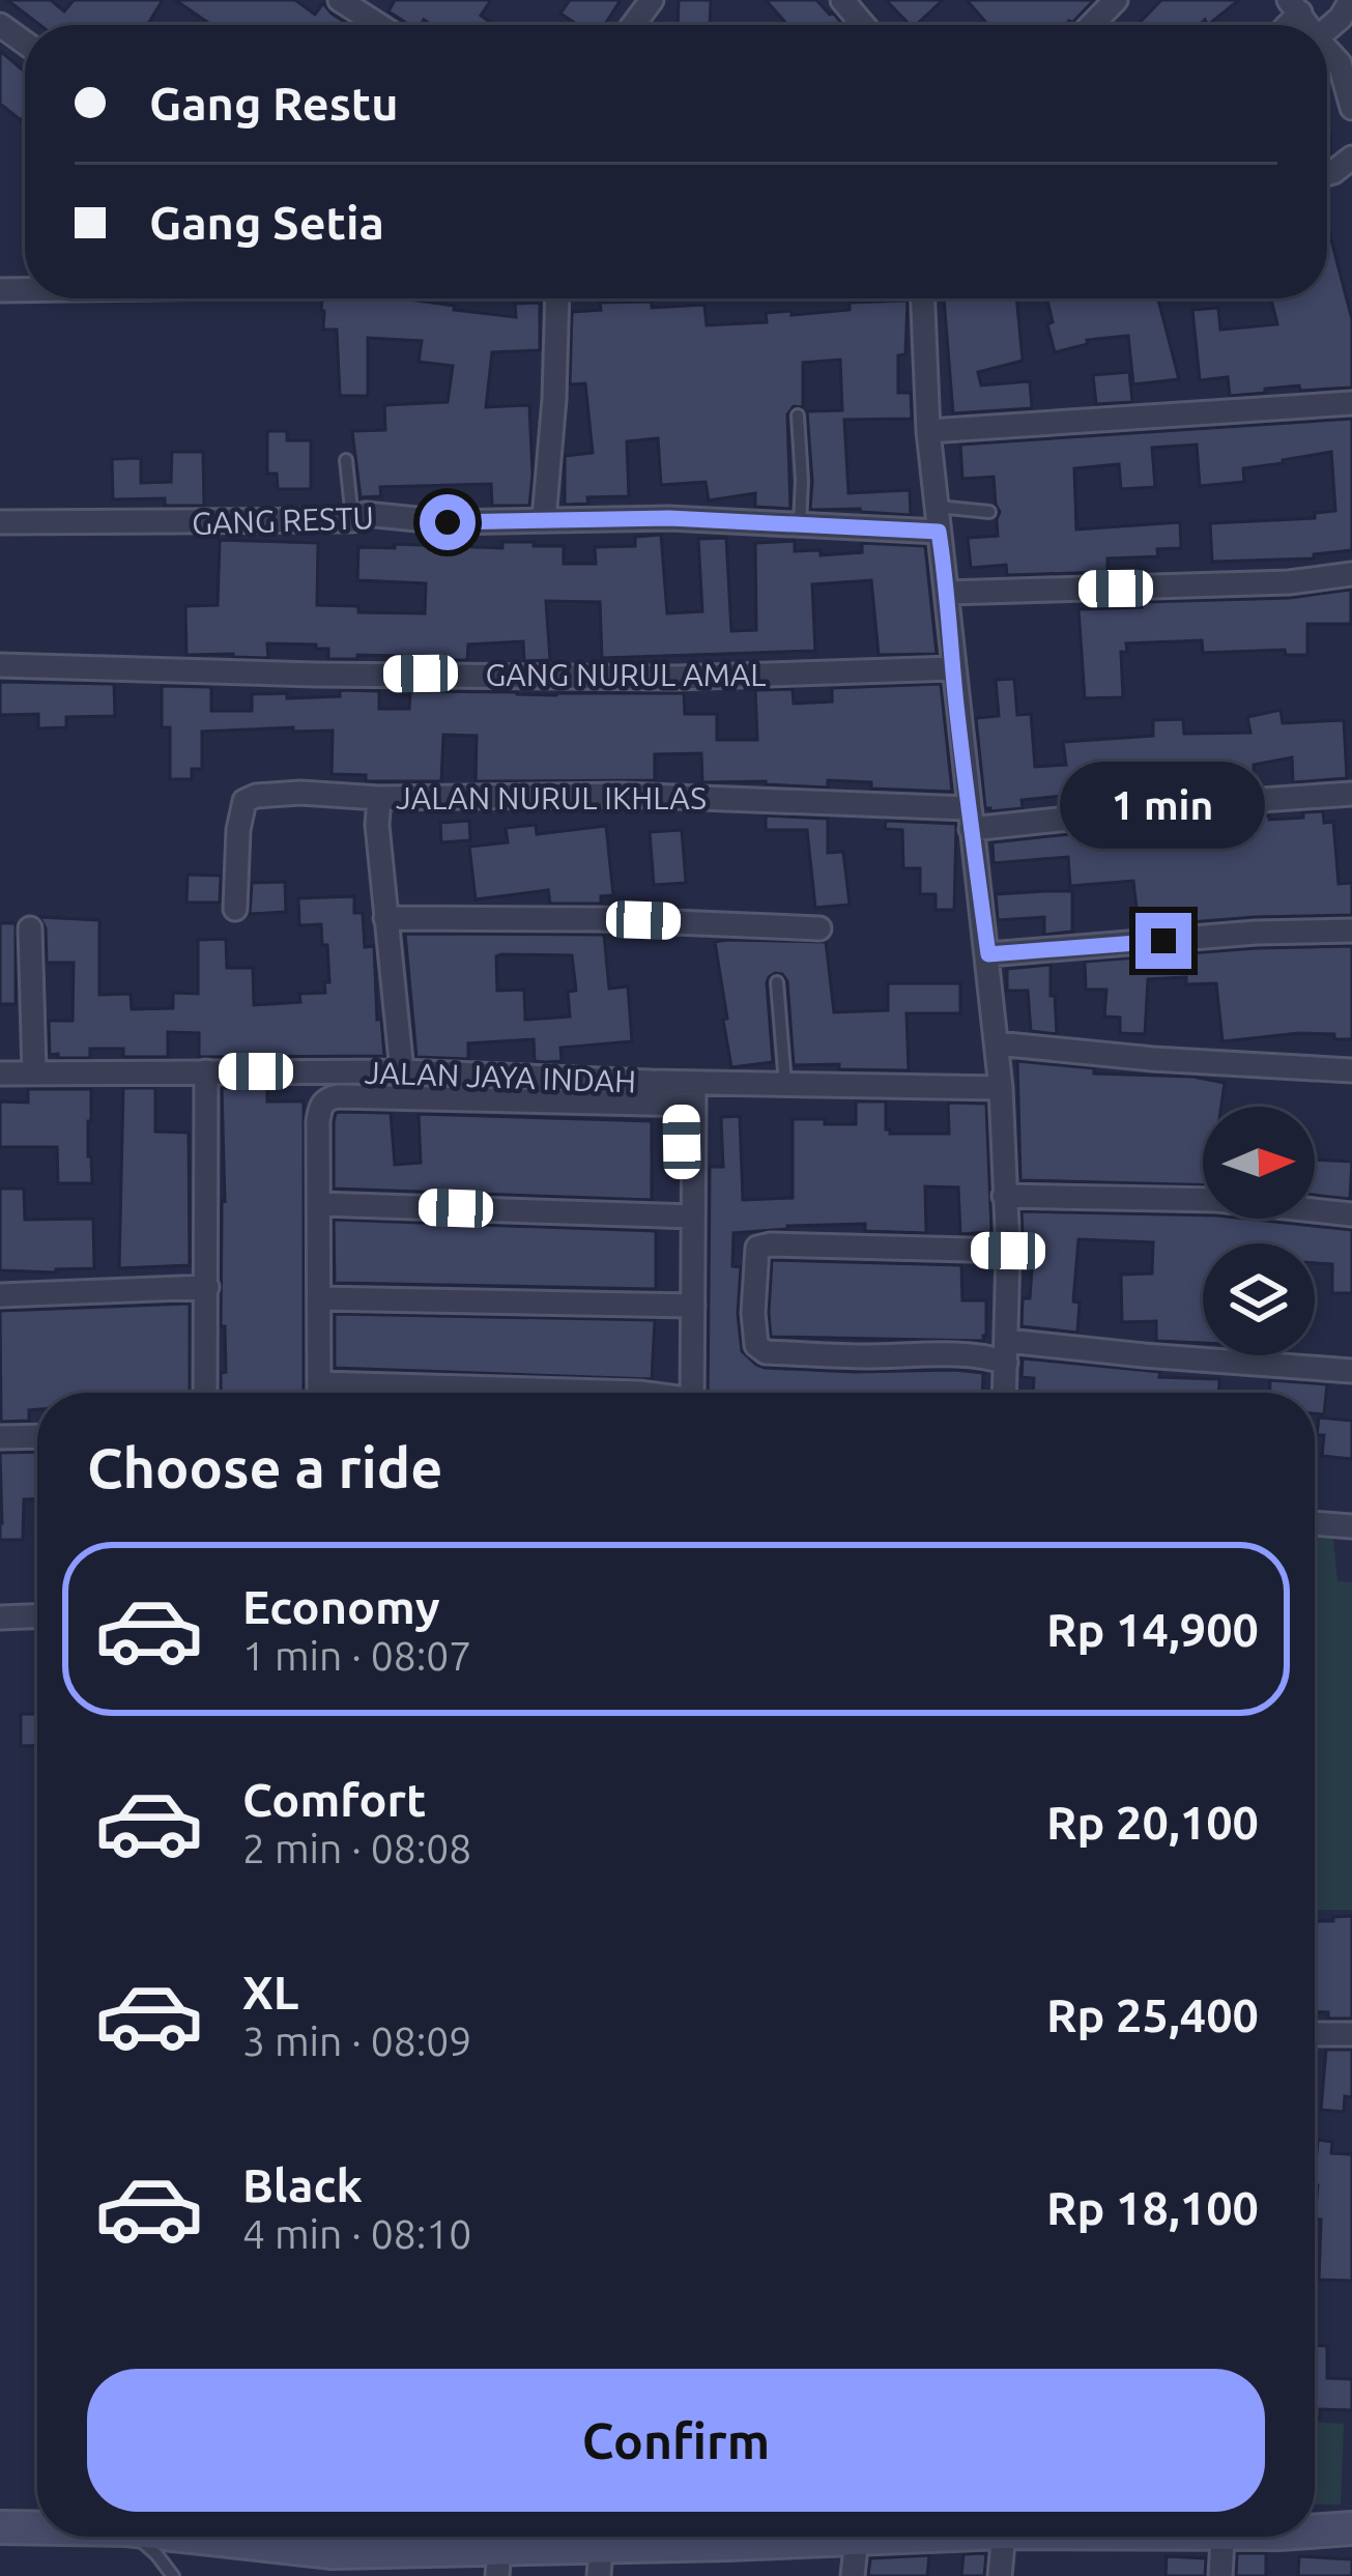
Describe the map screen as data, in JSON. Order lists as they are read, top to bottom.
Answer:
{
  "streets": {
    "street": [
      "GANG RESTU",
      "GANG NURUL AMAL",
      "JALAN NURUL IKHLAS",
      "JALAN JAYA INDAH"
    ]
  },
  "north": "right",
  "page": {
    "banner": ["Gang Restu", "Gang Setia"],
    "bubble": "1 min",
    "heading": "Choose a ride",
    "list": [
      {
        "name": "Economy",
        "note": "1 min · 08:07",
        "value": "Rp 14,900"
      },
      {
        "name": "Comfort",
        "note": "2 min · 08:08",
        "value": "Rp 20,100"
      },
      {
        "name": "XL",
        "note": "3 min · 08:09",
        "value": "Rp 25,400"
      },
      {
        "name": "Black",
        "note": "4 min · 08:10",
        "value": "Rp 18,100"
      }
    ],
    "buttons": "Confirm"
  }
}
